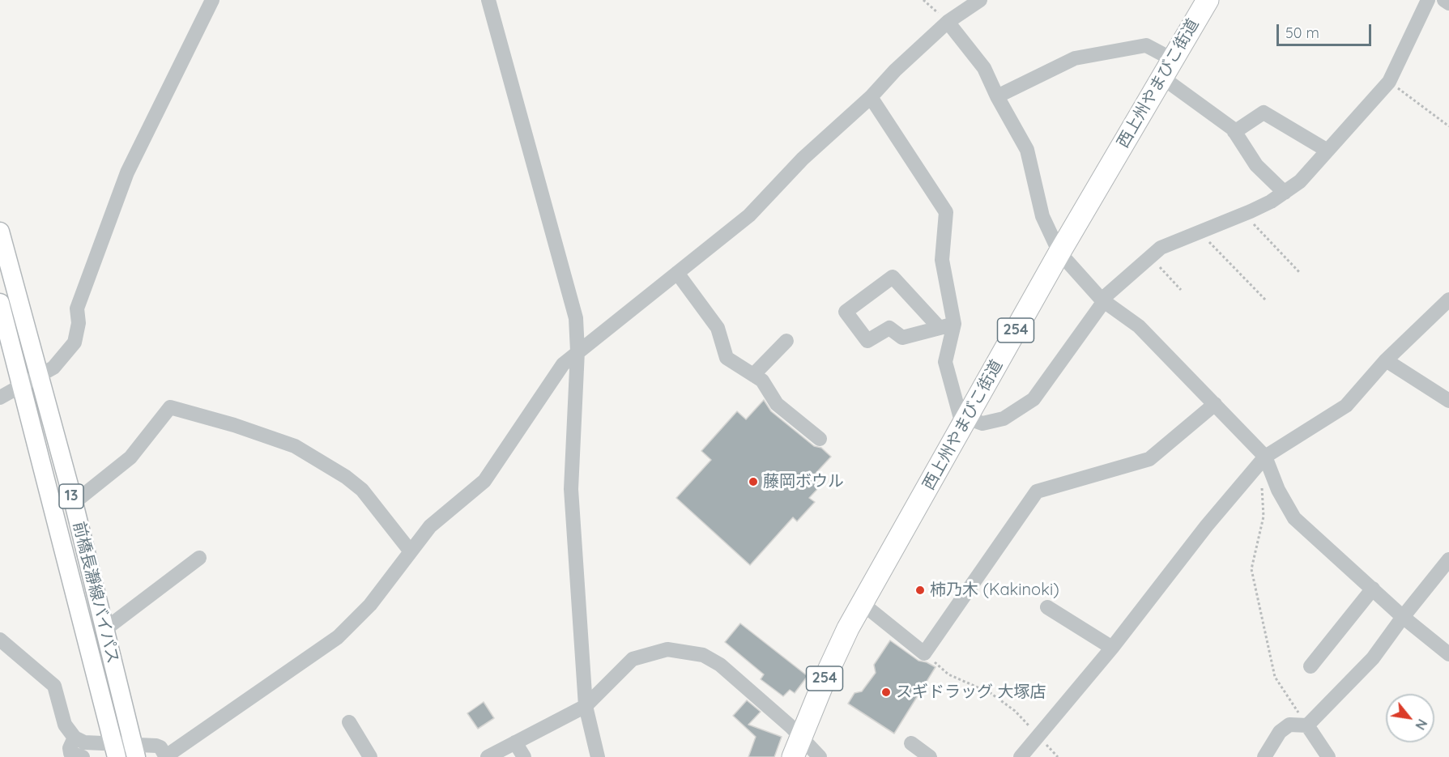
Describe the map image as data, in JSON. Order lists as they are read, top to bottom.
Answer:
{
  "streets": {
    "highway": ["西上州やまびこ街道", "254"],
    "main road": ["13", "前橋長瀞線バイパス"]
  },
  "places": ["藤岡ボウル", "柿乃木 (Kakinoki)", "スギドラッグ 大塚店"],
  "scale_bar": "50 m",
  "north": "bottom right"
}
